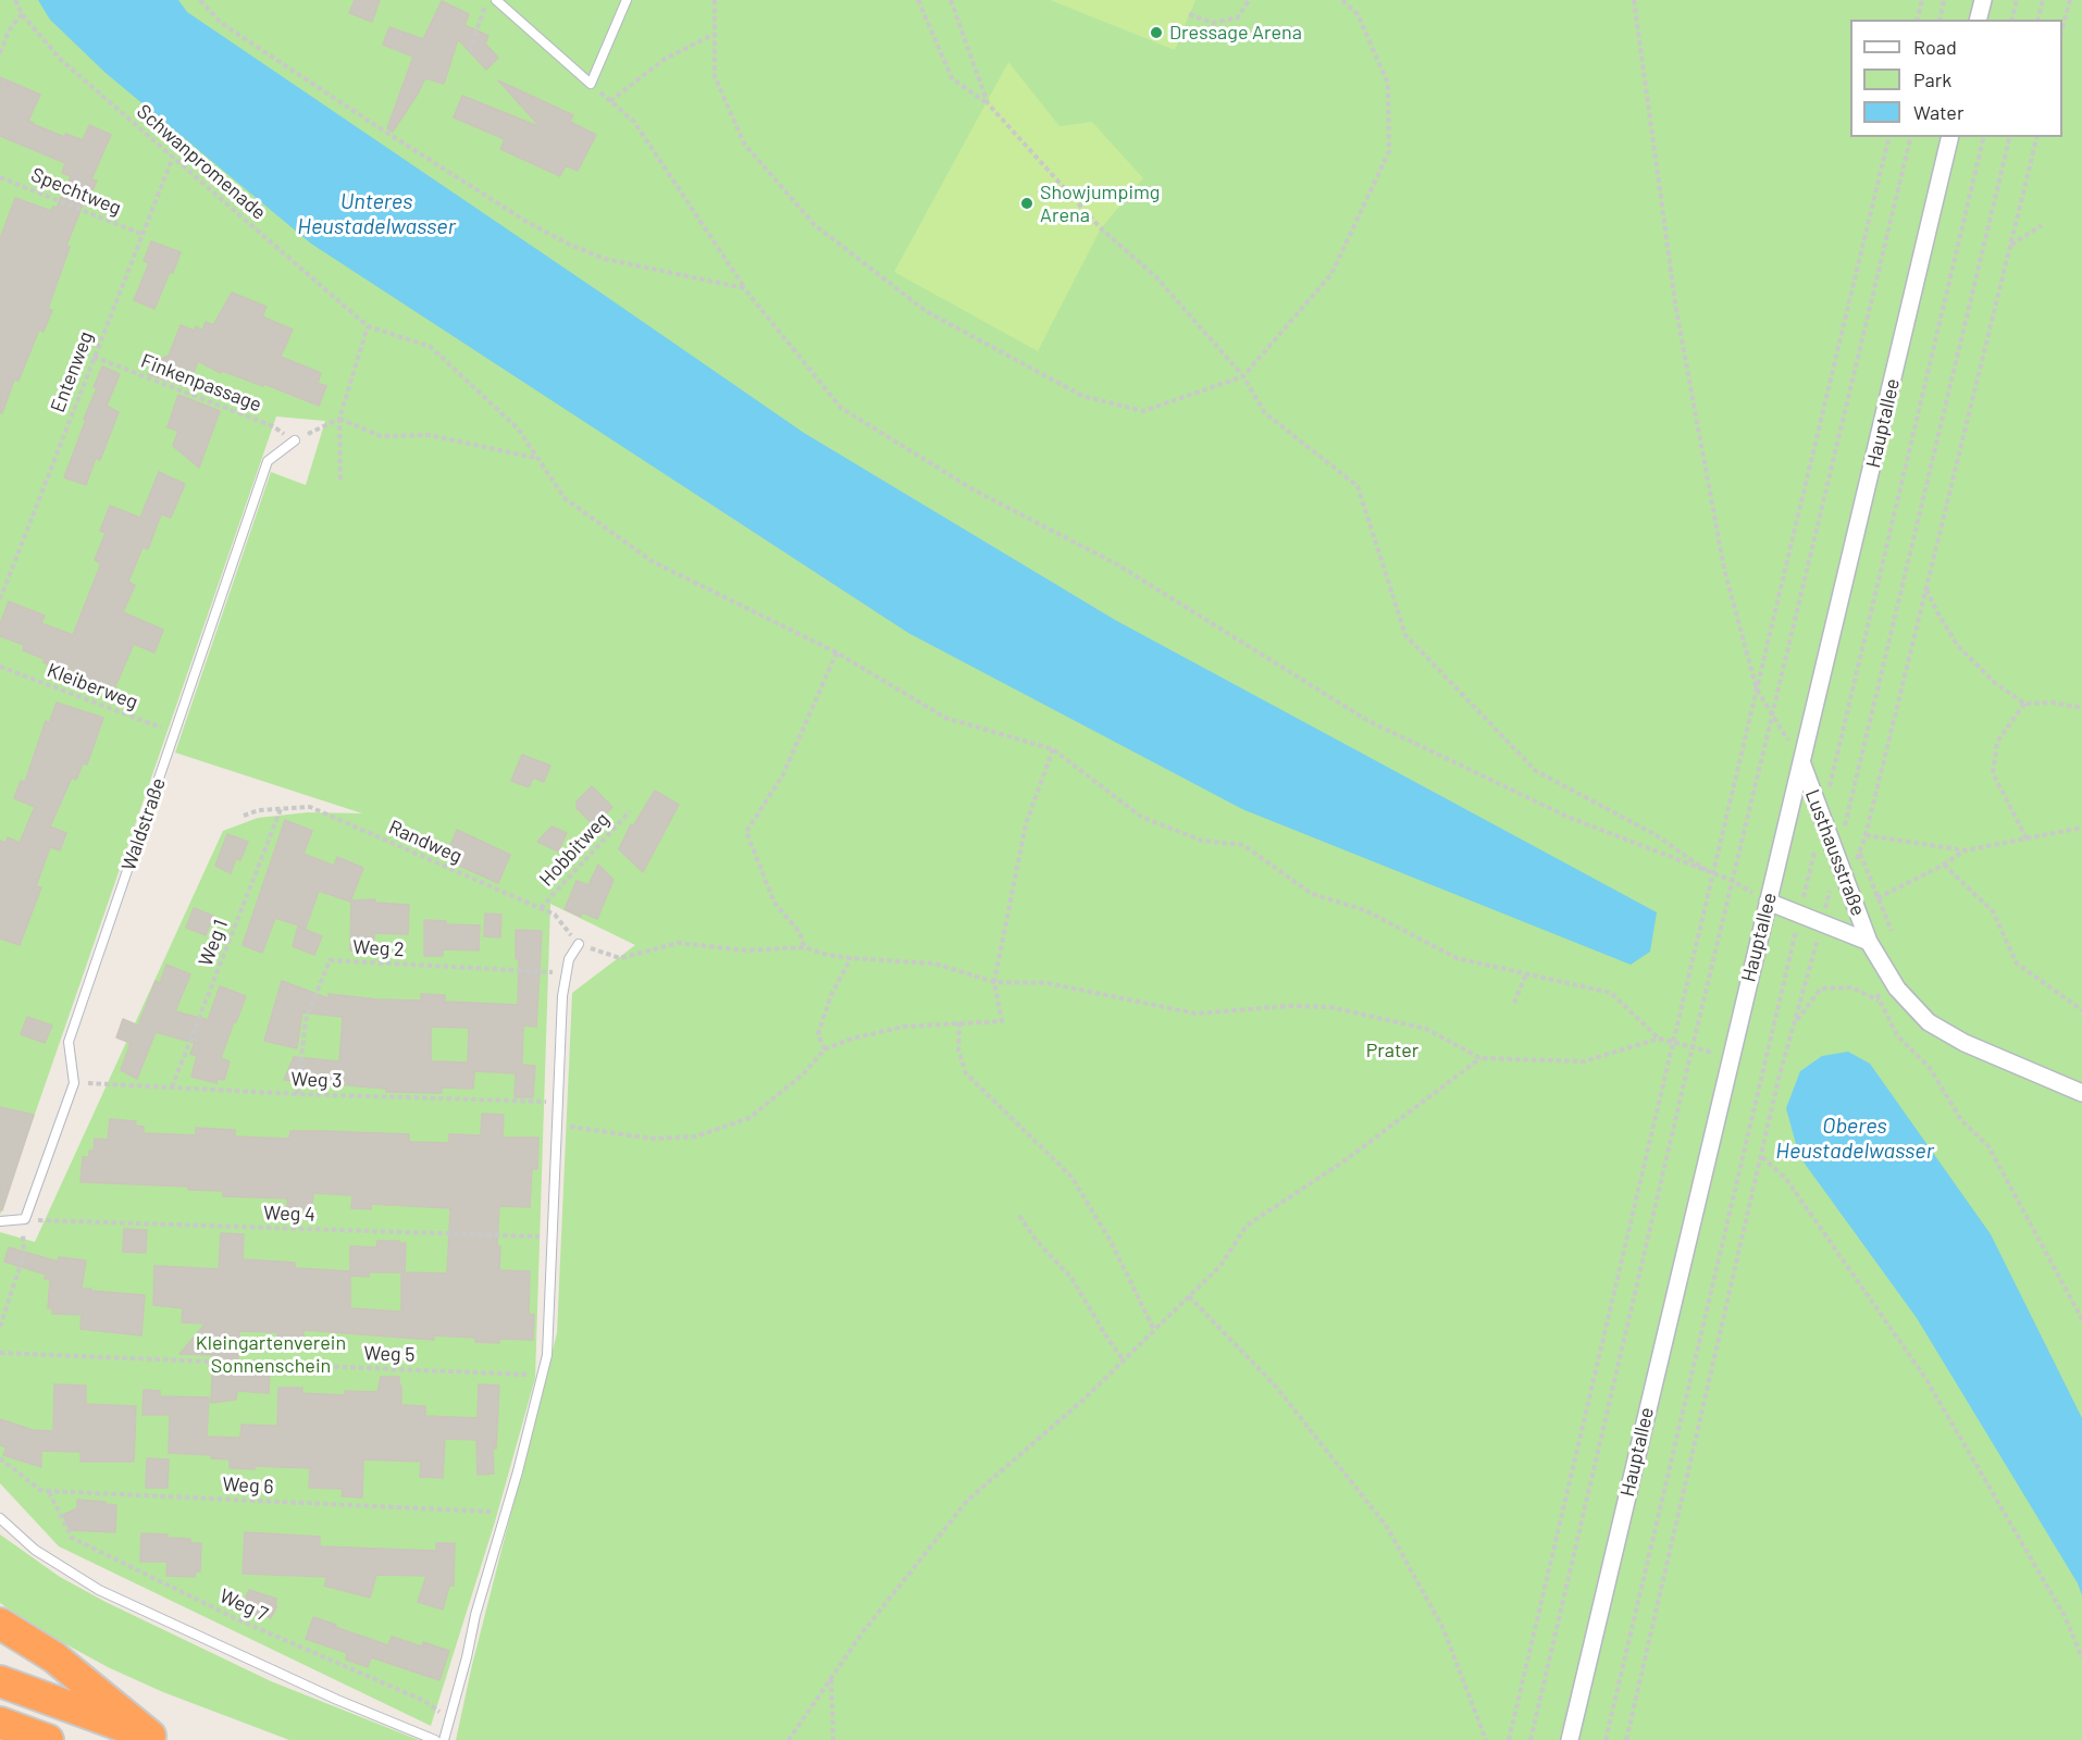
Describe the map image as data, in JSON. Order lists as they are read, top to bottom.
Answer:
{
  "streets": {
    "street": ["Hauptallee", "Lusthausstraße"],
    "lane": ["Waldstraße"],
    "path": [
      "Schwanpromenade",
      "Spechtweg",
      "Entenweg",
      "Finkenpassage",
      "Kleiberweg",
      "Randweg",
      "Hobbitweg",
      "Weg 1",
      "Weg 2",
      "Weg 3",
      "Weg 4",
      "Weg 5",
      "Weg 6",
      "Weg 7"
    ]
  },
  "crossings": [
    ["Schwanpromenade", "Entenweg"],
    ["Spechtweg", "Entenweg"],
    ["Entenweg", "Finkenpassage"],
    ["Finkenpassage", "Waldstraße"],
    ["Hauptallee", "Lusthausstraße"],
    ["Kleiberweg", "Waldstraße"],
    ["Waldstraße", "Weg 3"],
    ["Waldstraße", "Weg 4"],
    ["Randweg", "Hobbitweg"],
    ["Randweg", "Weg 1"],
    ["Weg 1", "Weg 3"],
    ["Weg 2", "Weg 3"],
    ["Weg 6", "Weg 7"]
  ],
  "water": ["Unteres Heustadelwasser", "Oberes Heustadelwasser"],
  "parks": ["Prater", "Kleingartenverein Sonnenschein"],
  "places": ["Dressage Arena", "Showjumpimg Arena"],
  "legend": ["Road", "Park", "Water"]
}
